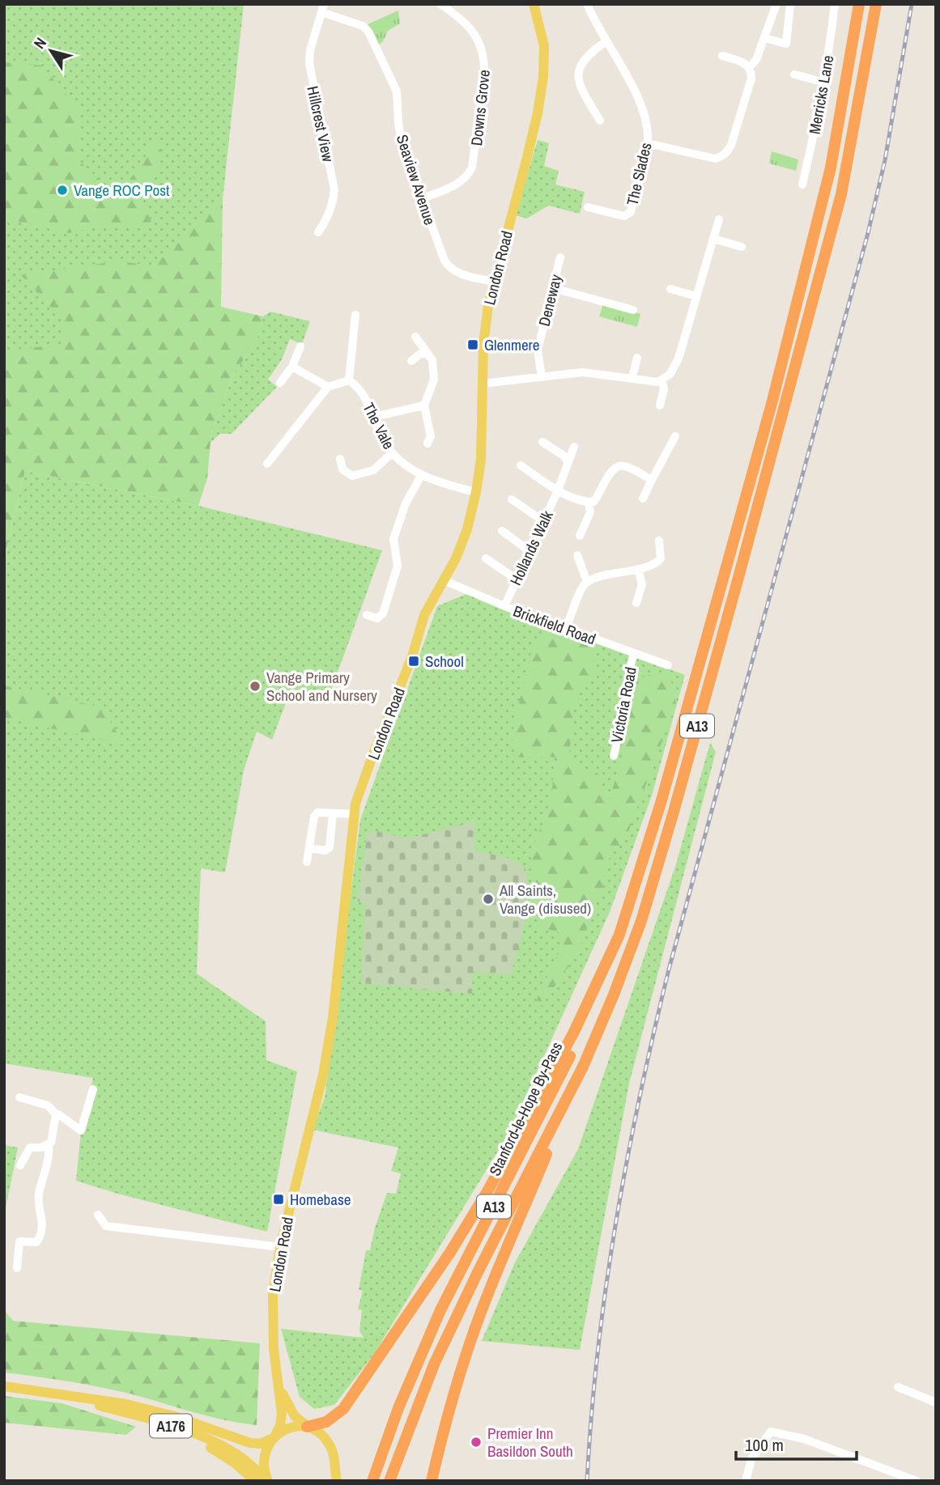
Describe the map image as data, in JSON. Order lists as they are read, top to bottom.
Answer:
{
  "streets": {
    "highway": ["A13", "Stanford-le-Hope By-Pass"],
    "main road": ["London Road", "A176"],
    "street": [
      "Merricks Lane",
      "Downs Grove",
      "Hillcrest View",
      "The Slades",
      "Seaview Avenue",
      "Deneway",
      "The Vale",
      "Hollands Walk",
      "Brickfield Road",
      "Victoria Road"
    ]
  },
  "crossings": [
    ["Downs Grove", "Seaview Avenue"],
    ["Hillcrest View", "Seaview Avenue"],
    ["Seaview Avenue", "London Road"],
    ["London Road", "The Vale"],
    ["London Road", "Brickfield Road"],
    ["London Road", "A13"],
    ["London Road", "A176"],
    ["Hollands Walk", "Brickfield Road"],
    ["Brickfield Road", "Victoria Road"],
    ["A13", "Stanford-le-Hope By-Pass"],
    ["A13", "A176"]
  ],
  "places": {
    "other": [
      "Vange ROC Post",
      "Vange Primary School and Nursery",
      "All Saints, Vange (disused)",
      "Premier Inn Basildon South"
    ],
    "transit": ["Glenmere", "School", "Homebase"]
  },
  "scale_bar": "100 m",
  "north": "top left"
}
